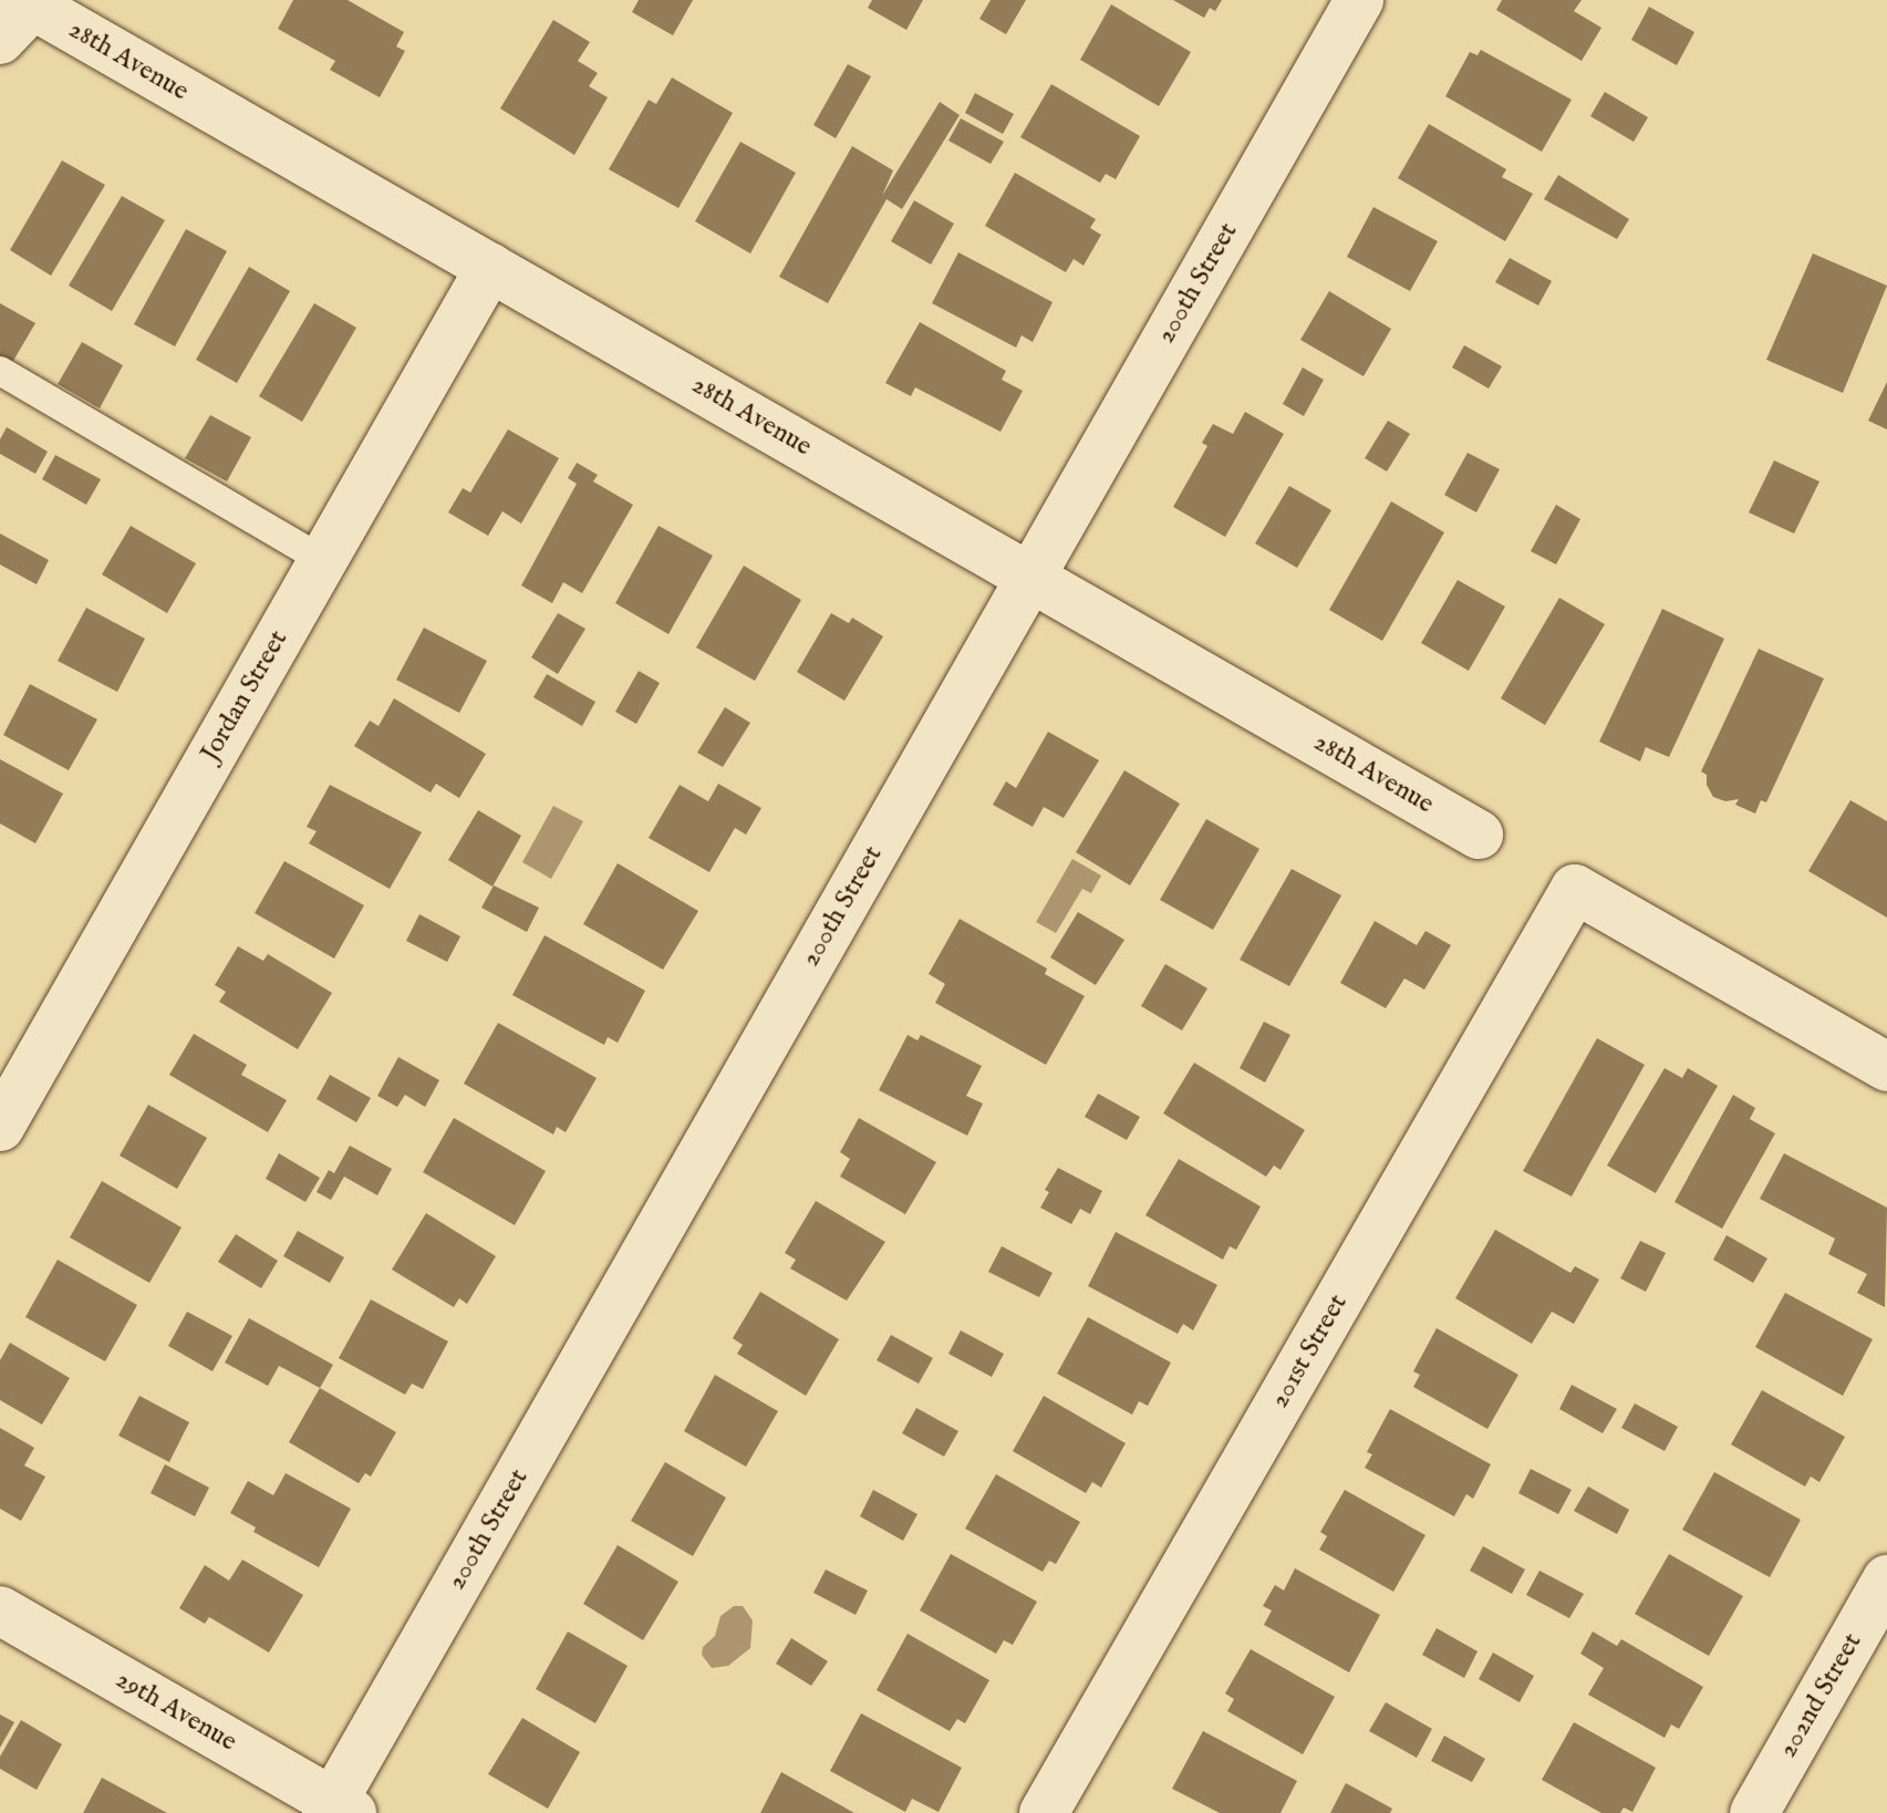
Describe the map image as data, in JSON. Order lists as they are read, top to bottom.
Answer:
{
  "streets": {
    "street": [
      "28th Avenue",
      "200th Street",
      "Jordan Street",
      "201st Street",
      "202nd Street",
      "29th Avenue"
    ]
  },
  "crossings": [
    ["28th Avenue", "200th Street"],
    ["28th Avenue", "Jordan Street"],
    ["200th Street", "29th Avenue"]
  ]
}
